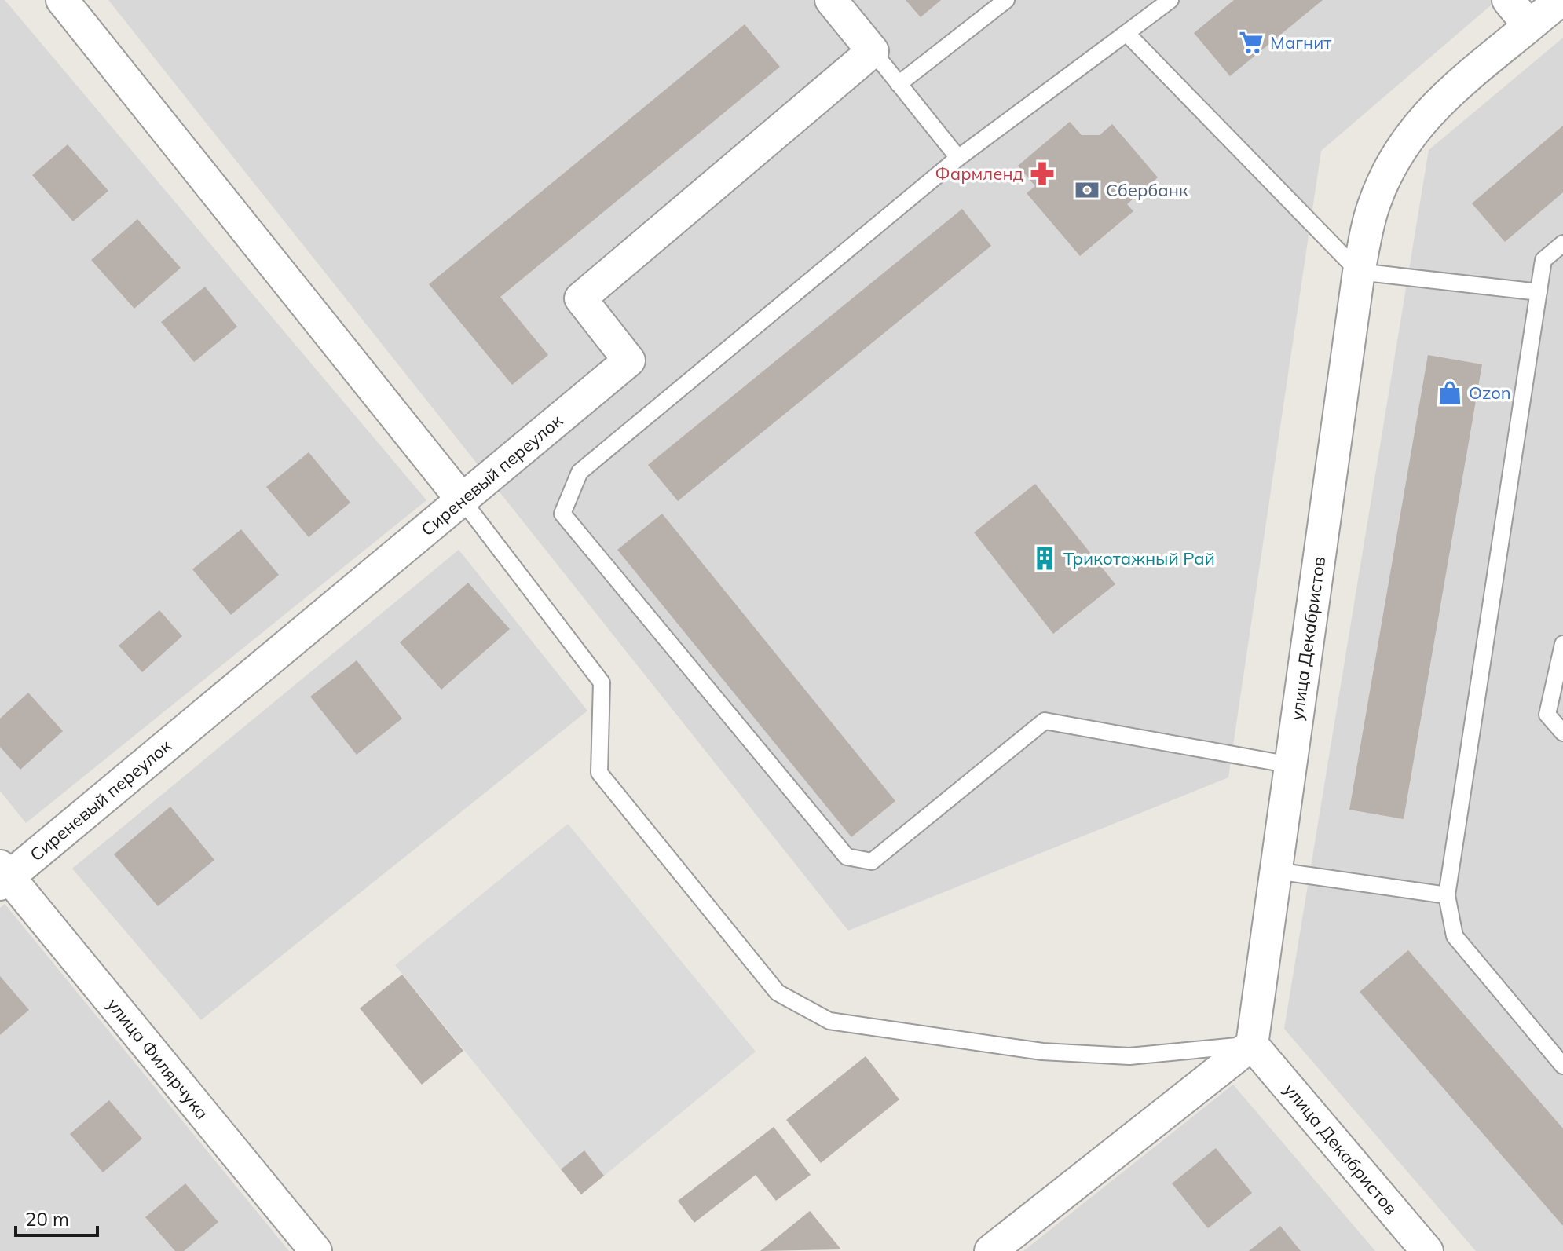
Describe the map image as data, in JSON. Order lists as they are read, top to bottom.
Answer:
{
  "streets": {
    "street": ["Сиреневый переулок", "улица Декабристов", "улица Филярчука"]
  },
  "crossings": [
    ["Сиреневый переулок", "улица Филярчука"]
  ],
  "places": {
    "supermarket": ["Магнит"],
    "pharmacy": ["Фармленд"],
    "bank": ["Сбербанк"],
    "shop": ["Ozon"],
    "building": ["Трикотажный Рай"]
  },
  "scale_bar": "20 m"
}
